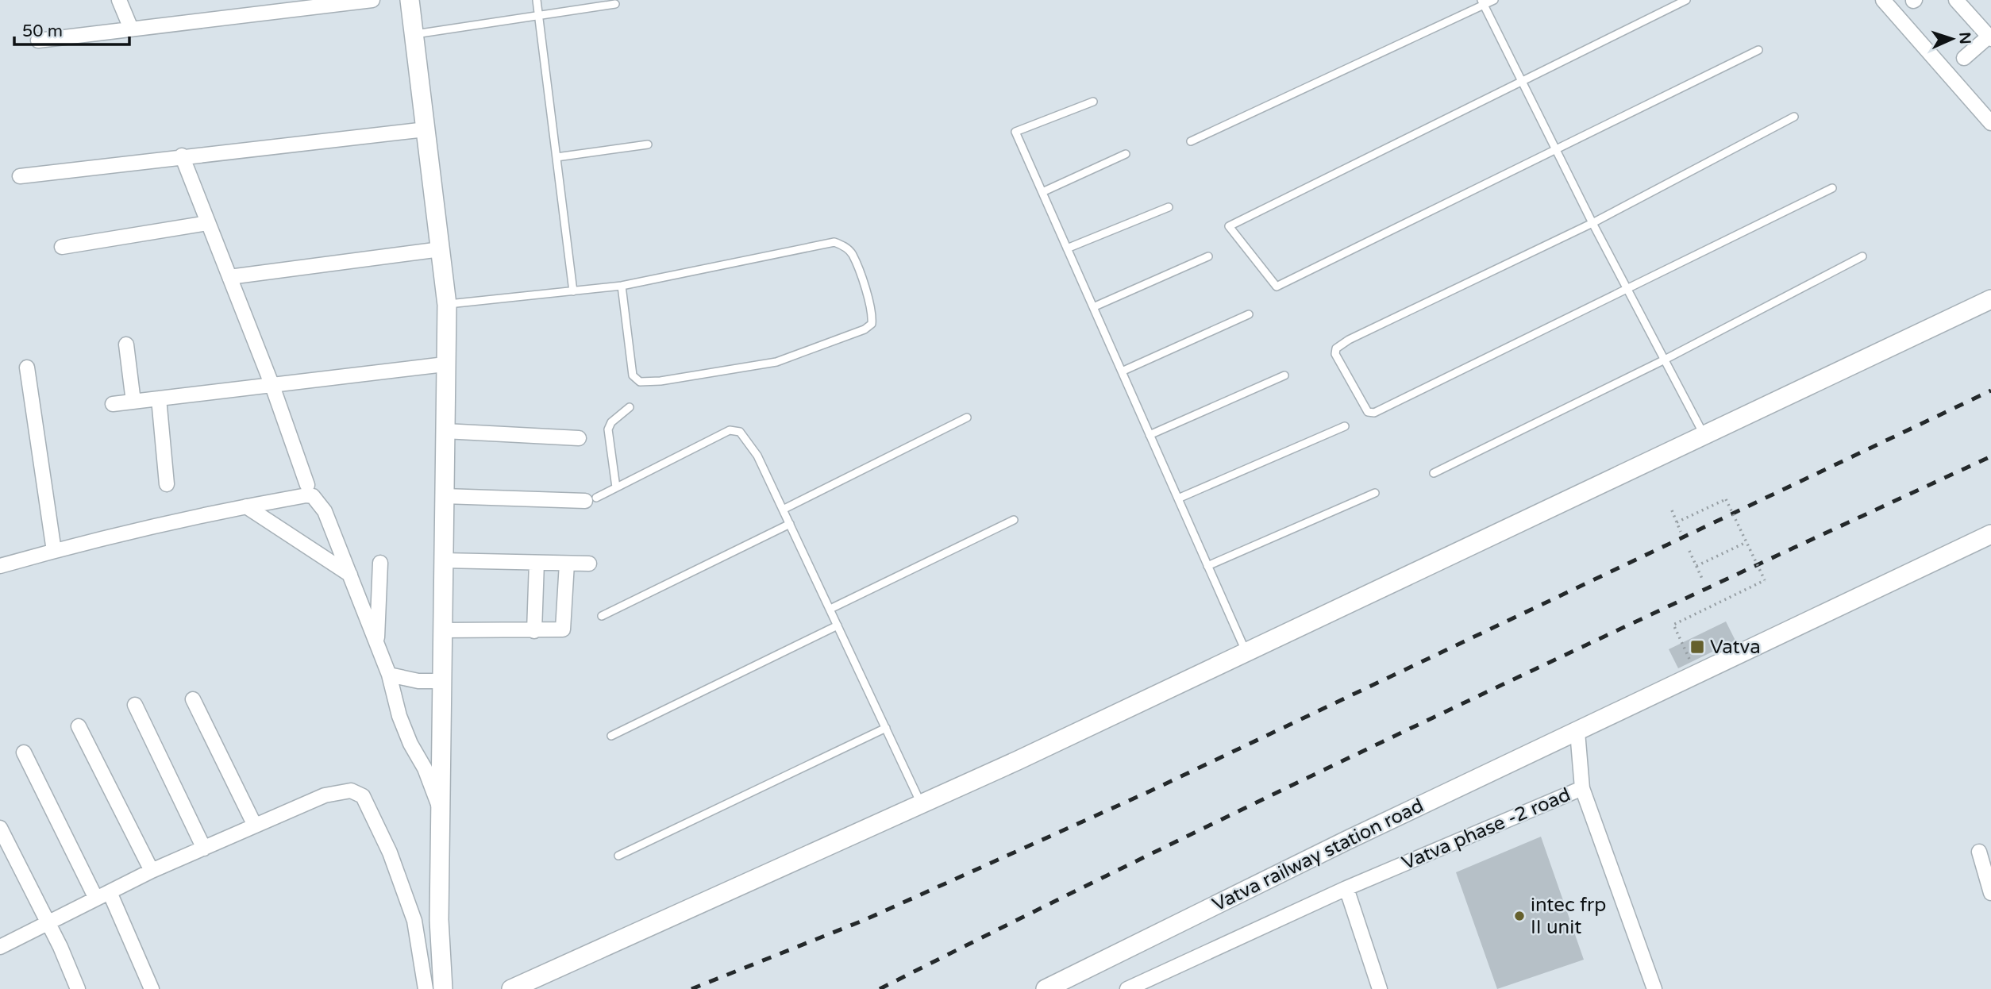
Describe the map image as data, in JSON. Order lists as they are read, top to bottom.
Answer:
{
  "streets": {
    "street": ["Vatva phase -2 road", "Vatva railway station road"]
  },
  "places": {
    "transit": ["Vatva"],
    "other": ["intec frp II unit"]
  },
  "scale_bar": "50 m",
  "north": "right"
}
